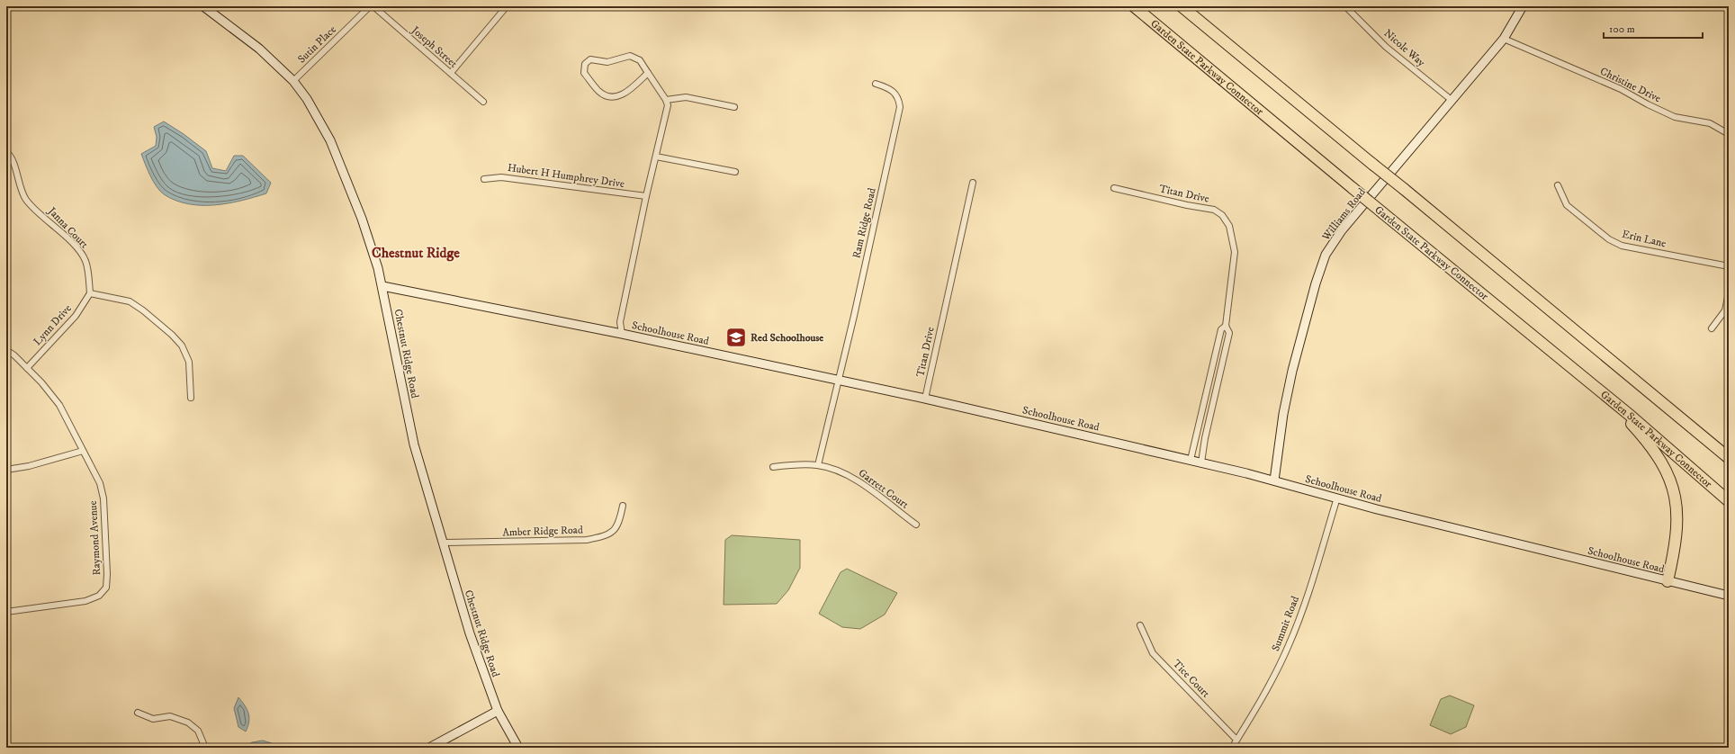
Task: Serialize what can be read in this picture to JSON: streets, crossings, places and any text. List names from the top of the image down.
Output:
{
  "streets": {
    "highway": ["Garden State Parkway Connector"],
    "street": [
      "Sutin Place",
      "Joseph Street",
      "Nicole Way",
      "Christine Drive",
      "Hubert H Humphrey Drive",
      "Titan Drive",
      "Williams Road",
      "Ram Ridge Road",
      "Janna Court",
      "Erin Lane",
      "Lynn Drive",
      "Schoolhouse Road",
      "Chestnut Ridge Road",
      "Garrett Court",
      "Amber Ridge Road",
      "Raymond Avenue",
      "Summit Road",
      "Tice Court"
    ]
  },
  "crossings": [
    ["Sutin Place", "Chestnut Ridge Road"],
    ["Nicole Way", "Williams Road"],
    ["Christine Drive", "Williams Road"],
    ["Titan Drive", "Schoolhouse Road"],
    ["Williams Road", "Schoolhouse Road"],
    ["Ram Ridge Road", "Schoolhouse Road"],
    ["Janna Court", "Lynn Drive"],
    ["Lynn Drive", "Raymond Avenue"],
    ["Schoolhouse Road", "Chestnut Ridge Road"],
    ["Schoolhouse Road", "Summit Road"],
    ["Chestnut Ridge Road", "Amber Ridge Road"],
    ["Summit Road", "Tice Court"]
  ],
  "districts": ["Chestnut Ridge"],
  "places": {
    "school or university": ["Red Schoolhouse"]
  },
  "scale_bar": "100 m"
}
